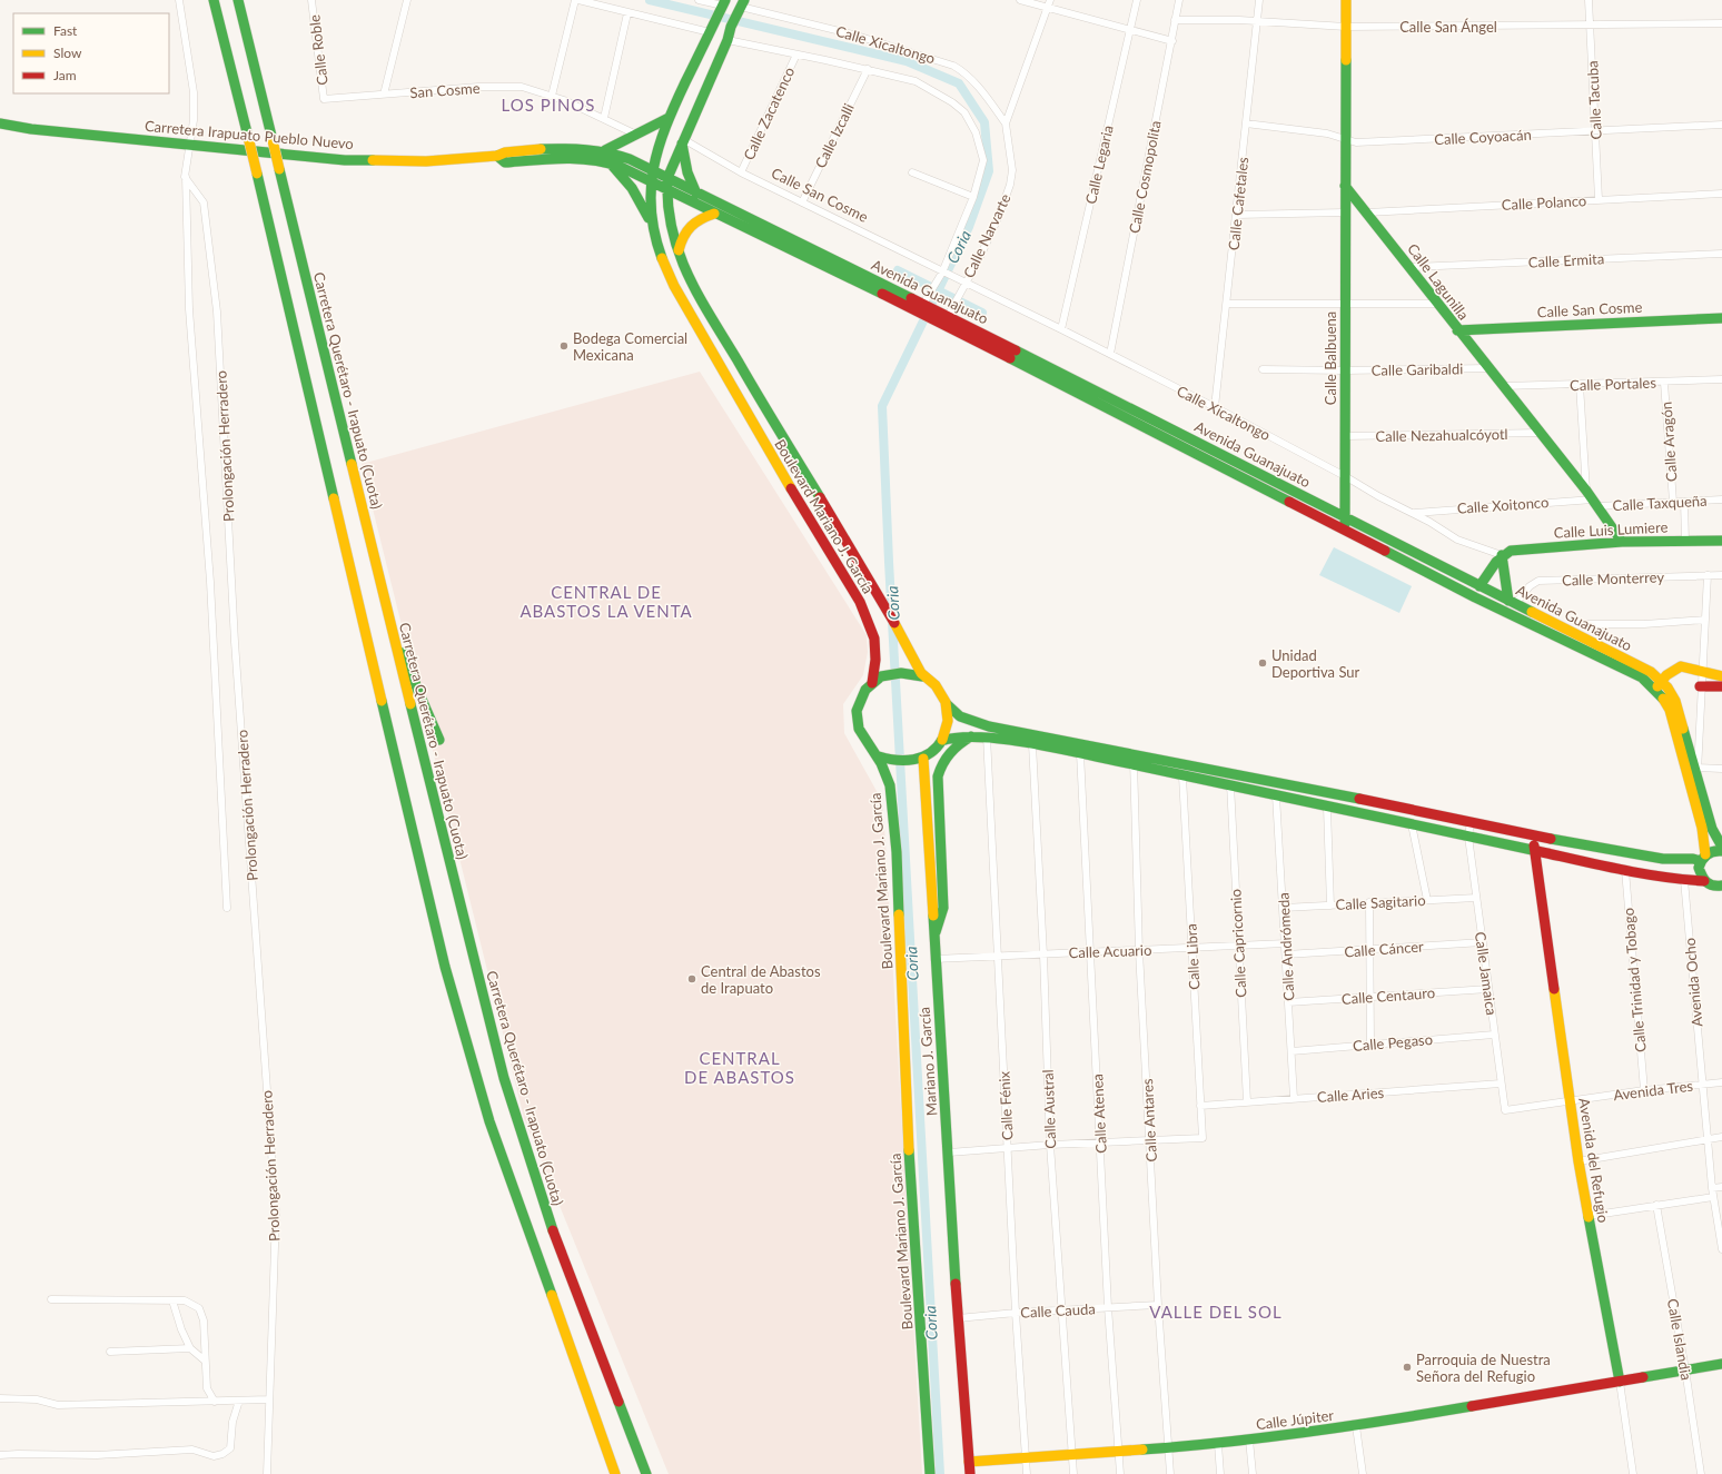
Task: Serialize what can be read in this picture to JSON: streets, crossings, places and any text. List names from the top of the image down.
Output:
{
  "streets": {
    "main road": [
      "Carretera Irapuato Pueblo Nuevo",
      "Calle San Cosme",
      "Calle Lagunilla",
      "Avenida Guanajuato",
      "Calle Balbuena",
      "Carretera Querétaro - Irapuato (Cuota)",
      "Boulevard Mariano J. García",
      "Calle Luis Lumiere",
      "Mariano J. García",
      "Avenida del Refugio",
      "Calle Júpiter"
    ],
    "street": [
      "Calle San Ángel",
      "Calle Xicaltongo",
      "Calle Roble",
      "San Cosme",
      "Calle Tacuba",
      "Calle Zacatenco",
      "Calle Izcalli",
      "Calle Coyoacán",
      "Calle Legaria",
      "Calle Cosmopolita",
      "Calle Polanco",
      "Calle Cafetales",
      "Calle Narvarte",
      "Calle Ermita",
      "Calle Garibaldi",
      "Calle Portales",
      "Calle Nezahualcóyotl",
      "Calle Aragón",
      "Prolongación Herradero",
      "Calle Taxqueña",
      "Calle Xoitonco",
      "Calle Monterrey",
      "Calle Sagitario",
      "Calle Capricornio",
      "Calle Andrómeda",
      "Calle Cáncer",
      "Calle Acuario",
      "Calle Libra",
      "Calle Jamaica",
      "Calle Trinidad y Tobago",
      "Avenida Ocho",
      "Calle Centauro",
      "Calle Pegaso",
      "Avenida Tres",
      "Calle Aries",
      "Calle Fénix",
      "Calle Austral",
      "Calle Atenea",
      "Calle Antares",
      "Calle Cauda",
      "Calle Islandia"
    ]
  },
  "crossings": [
    ["Calle San Ángel", "Calle Tacuba"],
    ["Calle San Ángel", "Calle Cosmopolita"],
    ["Calle San Ángel", "Calle Cafetales"],
    ["Calle Xicaltongo", "Calle Zacatenco"],
    ["Calle Xicaltongo", "Calle Izcalli"],
    ["Calle Xicaltongo", "Calle Legaria"],
    ["Calle Xicaltongo", "Calle Cosmopolita"],
    ["Calle Xicaltongo", "Calle San Cosme"],
    ["Calle Xicaltongo", "Calle Cafetales"],
    ["Calle Xicaltongo", "Calle Narvarte"],
    ["Calle Xicaltongo", "Calle Balbuena"],
    ["Calle Xicaltongo", "Calle Xoitonco"],
    ["Calle Xicaltongo", "Boulevard Mariano J. García"],
    ["Calle Xicaltongo", "Calle Luis Lumiere"],
    ["Calle Roble", "San Cosme"],
    ["Calle Tacuba", "Calle Coyoacán"],
    ["Calle Tacuba", "Calle Polanco"],
    ["Calle Zacatenco", "Calle San Cosme"],
    ["Carretera Irapuato Pueblo Nuevo", "Avenida Guanajuato"],
    ["Calle Izcalli", "Calle San Cosme"],
    ["Calle Coyoacán", "Calle Cafetales"],
    ["Calle San Cosme", "Calle Narvarte"],
    ["Calle San Cosme", "Calle Lagunilla"],
    ["Calle San Cosme", "Boulevard Mariano J. García"],
    ["Calle Polanco", "Calle Lagunilla"],
    ["Calle Narvarte", "Avenida Guanajuato"],
    ["Calle Ermita", "Calle Lagunilla"],
    ["Calle Lagunilla", "Calle Balbuena"],
    ["Calle Lagunilla", "Calle Garibaldi"],
    ["Calle Lagunilla", "Calle Portales"],
    ["Calle Lagunilla", "Calle Nezahualcóyotl"],
    ["Calle Lagunilla", "Calle Taxqueña"],
    ["Calle Lagunilla", "Calle Xoitonco"],
    ["Calle Lagunilla", "Calle Luis Lumiere"],
    ["Avenida Guanajuato", "Calle Balbuena"],
    ["Avenida Guanajuato", "Boulevard Mariano J. García"],
    ["Avenida Guanajuato", "Calle Monterrey"],
    ["Calle Balbuena", "Calle Garibaldi"],
    ["Calle Balbuena", "Calle Nezahualcóyotl"],
    ["Calle Portales", "Calle Aragón"],
    ["Calle Aragón", "Calle Taxqueña"],
    ["Calle Taxqueña", "Calle Xoitonco"],
    ["Boulevard Mariano J. García", "Mariano J. García"],
    ["Calle Sagitario", "Calle Andrómeda"],
    ["Calle Sagitario", "Calle Jamaica"],
    ["Calle Capricornio", "Calle Acuario"],
    ["Calle Capricornio", "Calle Aries"],
    ["Calle Andrómeda", "Calle Cáncer"],
    ["Calle Andrómeda", "Calle Acuario"],
    ["Calle Andrómeda", "Calle Centauro"],
    ["Calle Andrómeda", "Calle Pegaso"],
    ["Calle Andrómeda", "Calle Aries"],
    ["Calle Cáncer", "Calle Jamaica"],
    ["Calle Acuario", "Calle Libra"],
    ["Calle Acuario", "Mariano J. García"],
    ["Calle Acuario", "Calle Fénix"],
    ["Calle Acuario", "Calle Austral"],
    ["Calle Acuario", "Calle Atenea"],
    ["Calle Acuario", "Calle Antares"],
    ["Calle Libra", "Calle Aries"],
    ["Calle Libra", "Calle Antares"],
    ["Calle Jamaica", "Calle Centauro"],
    ["Calle Jamaica", "Calle Pegaso"],
    ["Calle Jamaica", "Avenida Tres"],
    ["Calle Jamaica", "Calle Aries"],
    ["Calle Trinidad y Tobago", "Avenida Tres"],
    ["Avenida Ocho", "Avenida Tres"],
    ["Mariano J. García", "Calle Cauda"],
    ["Mariano J. García", "Calle Júpiter"],
    ["Avenida Tres", "Avenida del Refugio"],
    ["Calle Fénix", "Calle Cauda"],
    ["Calle Fénix", "Calle Júpiter"],
    ["Calle Austral", "Calle Cauda"],
    ["Calle Austral", "Calle Júpiter"],
    ["Calle Atenea", "Calle Cauda"],
    ["Calle Atenea", "Calle Júpiter"],
    ["Calle Antares", "Calle Cauda"],
    ["Calle Antares", "Calle Júpiter"],
    ["Avenida del Refugio", "Calle Júpiter"],
    ["Calle Islandia", "Calle Júpiter"]
  ],
  "districts": [
    "LOS PINOS",
    "CENTRAL DE ABASTOS LA VENTA",
    "CENTRAL DE ABASTOS",
    "VALLE DEL SOL"
  ],
  "water": ["Coria"],
  "places": [
    "Bodega Comercial Mexicana",
    "Unidad Deportiva Sur",
    "Central de Abastos de Irapuato",
    "Parroquia de Nuestra Señora del Refugio"
  ],
  "legend": ["Fast", "Slow", "Jam"]
}
